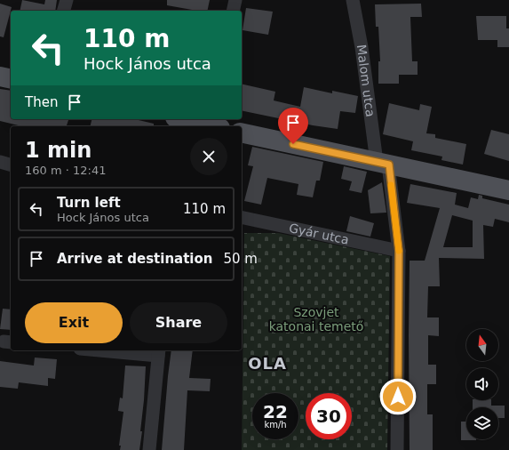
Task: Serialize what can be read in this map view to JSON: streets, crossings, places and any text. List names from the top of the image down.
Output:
{
  "streets": {
    "street": ["Malom utca", "Gyár utca"]
  },
  "crossings": [
    ["Malom utca", "Gyár utca"]
  ],
  "districts": ["OLA"],
  "parks": ["Szovjet katonai temető"],
  "north": "top",
  "page": {
    "turn": ["110 m", "Hock János utca"],
    "then": "Then",
    "heading": ["1 min", "160 m · 12:41"],
    "list": [
      {
        "name": "Turn left",
        "note": "Hock János utca",
        "value": "110 m"
      },
      {
        "name": "Arrive at destination",
        "value": "50 m"
      }
    ],
    "buttons": ["Exit", "Share"],
    "speed": "22 km/h",
    "limit": "30"
  }
}
